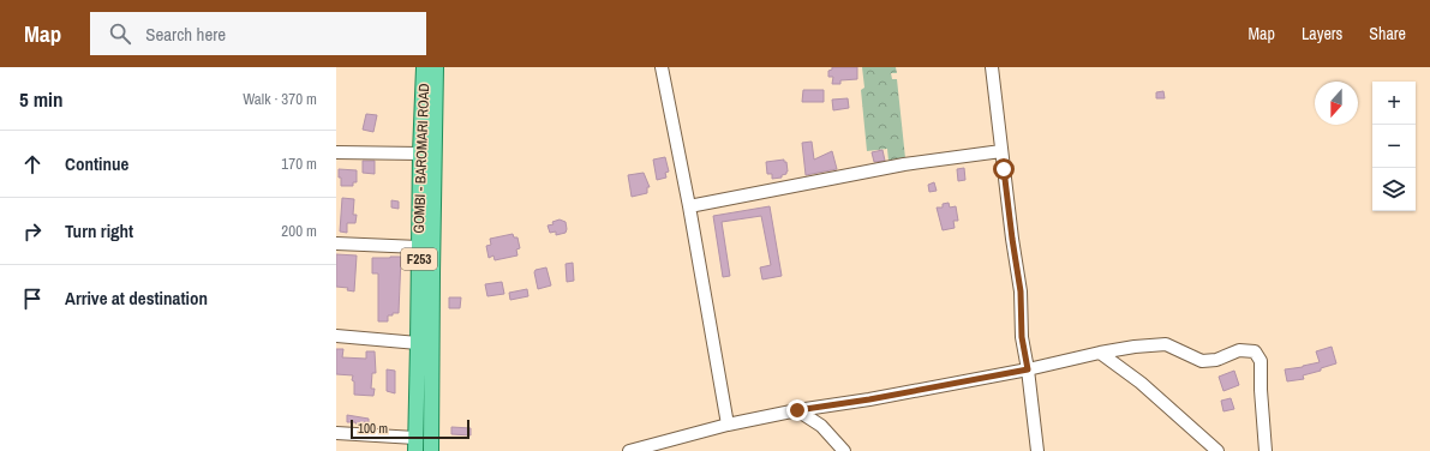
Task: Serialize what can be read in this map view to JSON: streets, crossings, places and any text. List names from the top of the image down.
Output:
{
  "streets": {
    "main road": ["GOMBI - BAROMARI ROAD", "F253"]
  },
  "scale_bar": "100 m",
  "north": "bottom",
  "page": {
    "header": "Map",
    "search": "Search here",
    "nav": ["Map", "Layers", "Share"],
    "heading": ["5 min", "Walk · 370 m"],
    "map_buttons": ["+", "−"],
    "list": [
      ["Continue", "170 m"],
      ["Turn right", "200 m"],
      "Arrive at destination"
    ],
    "scale": "100 m"
  }
}
